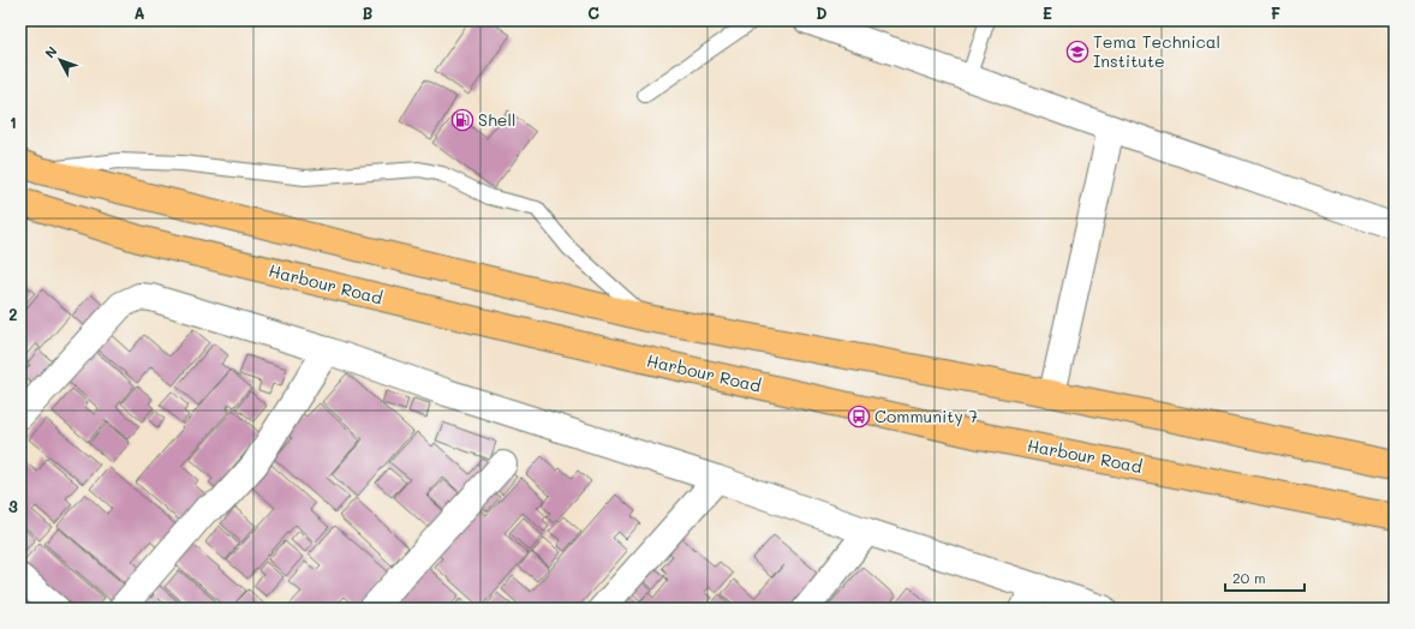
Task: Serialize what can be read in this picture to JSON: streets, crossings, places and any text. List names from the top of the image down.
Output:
{
  "streets": {
    "highway": ["Harbour Road"]
  },
  "places": {
    "school or university": ["Tema Technical Institute"],
    "fuel station": ["Shell"],
    "bus stop": ["Community 7"]
  },
  "scale_bar": "20 m",
  "north": "top left",
  "grid": {
    "columns": [
      "A",
      "B",
      "C",
      "D",
      "E",
      "F"
    ],
    "rows": ["1", "2", "3"]
  }
}
